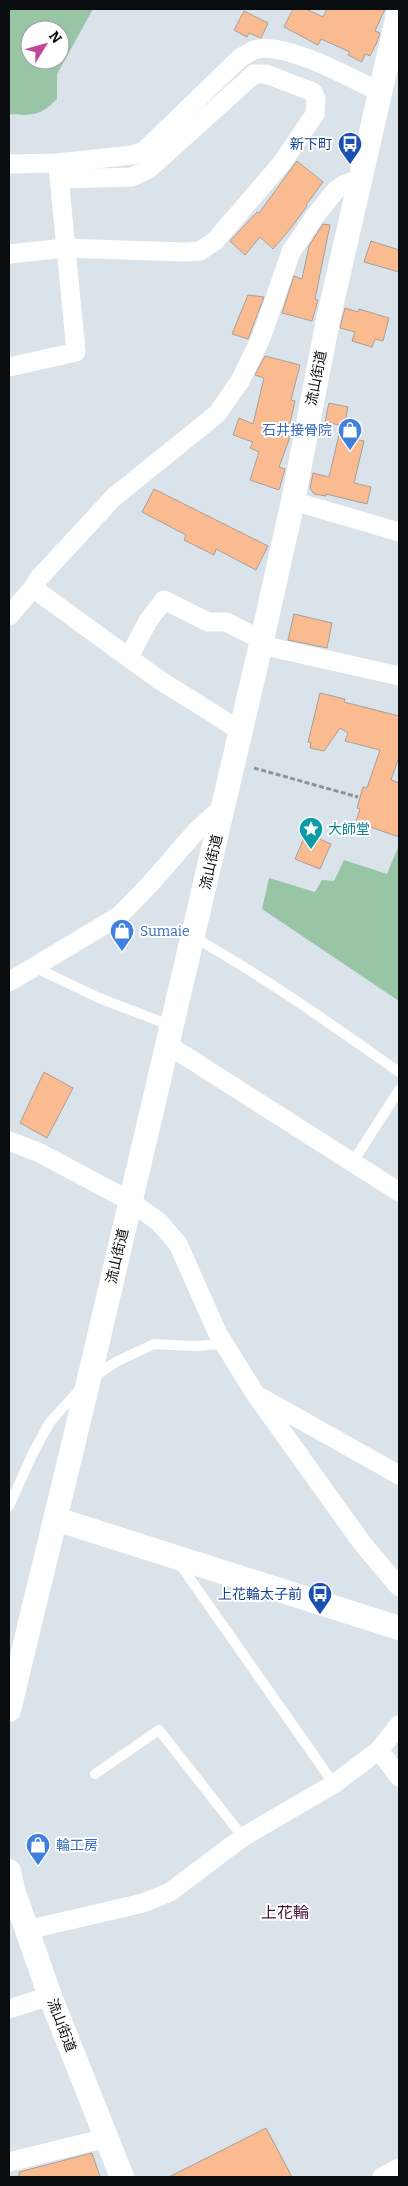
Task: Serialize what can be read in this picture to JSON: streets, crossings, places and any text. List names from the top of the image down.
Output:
{
  "streets": {
    "street": ["流山街道"]
  },
  "districts": ["上花輪"],
  "places": {
    "bus stop": ["新下町", "上花輪太子前"],
    "shop": ["石井接骨院", "Sumaie", "輪工房"],
    "place": ["大師堂"]
  },
  "north": "top right"
}
